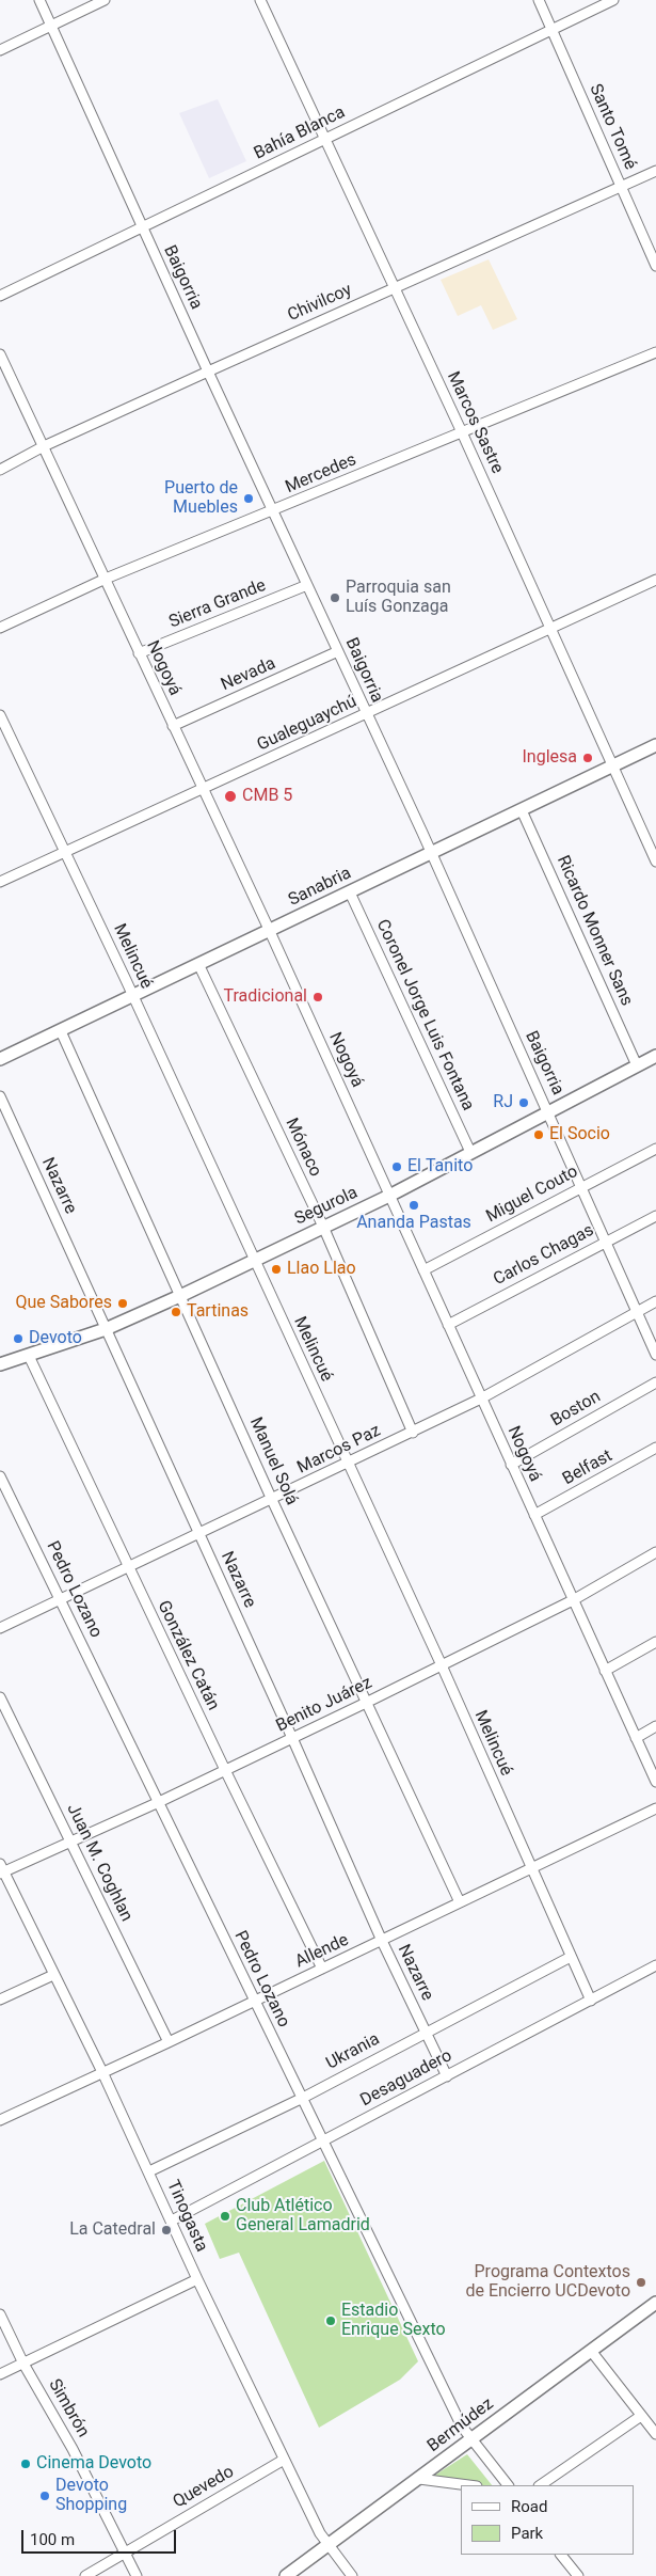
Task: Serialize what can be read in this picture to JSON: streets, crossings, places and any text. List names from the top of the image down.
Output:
{
  "streets": {
    "street": [
      "Santo Tomé",
      "Bahía Blanca",
      "Baigorria",
      "Chivilcoy",
      "Marcos Sastre",
      "Mercedes",
      "Sierra Grande",
      "Nogoyá",
      "Nevada",
      "Gualeguaychú",
      "Sanabria",
      "Ricardo Monner Sans",
      "Melincué",
      "Coronel Jorge Luis Fontana",
      "Mónaco",
      "Nazarre",
      "Miguel Couto",
      "Segurola",
      "Carlos Chagas",
      "Boston",
      "Marcos Paz",
      "Manuel Solá",
      "Belfast",
      "Pedro Lozano",
      "González Catán",
      "Benito Juárez",
      "Juan M. Coghlan",
      "Allende",
      "Ukrania",
      "Desaguadero",
      "Tinogasta",
      "Simbrón",
      "Bermúdez",
      "Quevedo"
    ]
  },
  "crossings": [
    ["Santo Tomé", "Bahía Blanca"],
    ["Santo Tomé", "Chivilcoy"],
    ["Bahía Blanca", "Baigorria"],
    ["Bahía Blanca", "Marcos Sastre"],
    ["Baigorria", "Chivilcoy"],
    ["Baigorria", "Mercedes"],
    ["Baigorria", "Sierra Grande"],
    ["Baigorria", "Nevada"],
    ["Baigorria", "Gualeguaychú"],
    ["Baigorria", "Sanabria"],
    ["Baigorria", "Miguel Couto"],
    ["Baigorria", "Segurola"],
    ["Baigorria", "Carlos Chagas"],
    ["Baigorria", "Marcos Paz"],
    ["Chivilcoy", "Marcos Sastre"],
    ["Chivilcoy", "Nogoyá"],
    ["Marcos Sastre", "Mercedes"],
    ["Marcos Sastre", "Gualeguaychú"],
    ["Marcos Sastre", "Sanabria"],
    ["Mercedes", "Nogoyá"],
    ["Sierra Grande", "Nogoyá"],
    ["Nogoyá", "Nevada"],
    ["Nogoyá", "Gualeguaychú"],
    ["Nogoyá", "Sanabria"],
    ["Nogoyá", "Miguel Couto"],
    ["Nogoyá", "Segurola"],
    ["Nogoyá", "Carlos Chagas"],
    ["Nogoyá", "Boston"],
    ["Nogoyá", "Marcos Paz"],
    ["Nogoyá", "Belfast"],
    ["Nogoyá", "Benito Juárez"],
    ["Gualeguaychú", "Melincué"],
    ["Sanabria", "Ricardo Monner Sans"],
    ["Sanabria", "Melincué"],
    ["Sanabria", "Coronel Jorge Luis Fontana"],
    ["Sanabria", "Mónaco"],
    ["Sanabria", "Manuel Solá"],
    ["Ricardo Monner Sans", "Segurola"],
    ["Melincué", "Segurola"],
    ["Melincué", "Marcos Paz"],
    ["Melincué", "Benito Juárez"],
    ["Melincué", "Allende"],
    ["Melincué", "Ukrania"],
    ["Melincué", "Desaguadero"],
    ["Coronel Jorge Luis Fontana", "Segurola"],
    ["Mónaco", "Segurola"],
    ["Mónaco", "Marcos Paz"],
    ["Nazarre", "Segurola"],
    ["Nazarre", "Marcos Paz"],
    ["Nazarre", "Benito Juárez"],
    ["Nazarre", "Allende"],
    ["Nazarre", "Ukrania"],
    ["Nazarre", "Desaguadero"],
    ["Segurola", "Manuel Solá"],
    ["Segurola", "González Catán"],
    ["Marcos Paz", "Manuel Solá"],
    ["Marcos Paz", "Pedro Lozano"],
    ["Marcos Paz", "González Catán"],
    ["Manuel Solá", "Benito Juárez"],
    ["Manuel Solá", "Allende"],
    ["Pedro Lozano", "Benito Juárez"],
    ["Pedro Lozano", "Allende"],
    ["Pedro Lozano", "Ukrania"],
    ["Pedro Lozano", "Desaguadero"],
    ["Pedro Lozano", "Bermúdez"],
    ["González Catán", "Benito Juárez"],
    ["González Catán", "Allende"],
    ["Benito Juárez", "Juan M. Coghlan"],
    ["Benito Juárez", "Tinogasta"],
    ["Juan M. Coghlan", "Allende"],
    ["Allende", "Tinogasta"],
    ["Ukrania", "Tinogasta"],
    ["Desaguadero", "Tinogasta"],
    ["Tinogasta", "Bermúdez"],
    ["Tinogasta", "Quevedo"],
    ["Simbrón", "Quevedo"]
  ],
  "places": [
    "Puerto de Muebles",
    "Parroquia san Luís Gonzaga",
    "Inglesa",
    "CMB 5",
    "Tradicional",
    "RJ",
    "El Socio",
    "El Tanito",
    "Ananda Pastas",
    "Llao Llao",
    "Que Sabores",
    "Tartinas",
    "Devoto",
    "Club Atlético General Lamadrid",
    "La Catedral",
    "Programa Contextos de Encierro UCDevoto",
    "Estadio Enrique Sexto",
    "Cinema Devoto",
    "Devoto Shopping"
  ],
  "legend": ["Road", "Park"],
  "scale_bar": "100 m"
}
